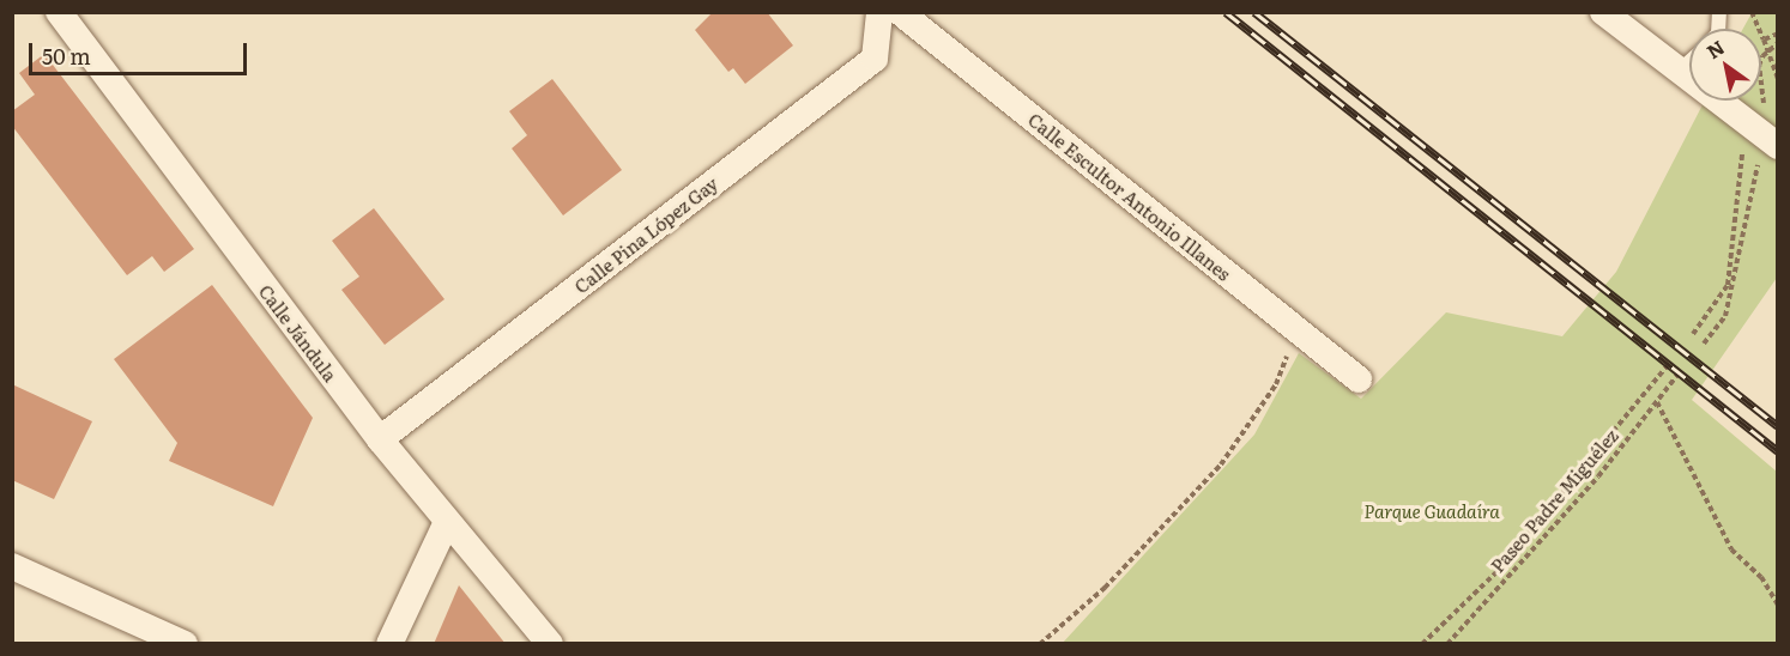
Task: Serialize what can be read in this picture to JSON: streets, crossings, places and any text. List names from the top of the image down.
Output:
{
  "streets": {
    "street": ["Calle Escultor Antonio Illanes", "Calle Pina López Gay", "Calle Jándula"],
    "path": ["Paseo Padre Miguélez"]
  },
  "crossings": [
    ["Calle Pina López Gay", "Calle Jándula"]
  ],
  "parks": ["Parque Guadaíra"],
  "scale_bar": "50 m",
  "north": "top left"
}
